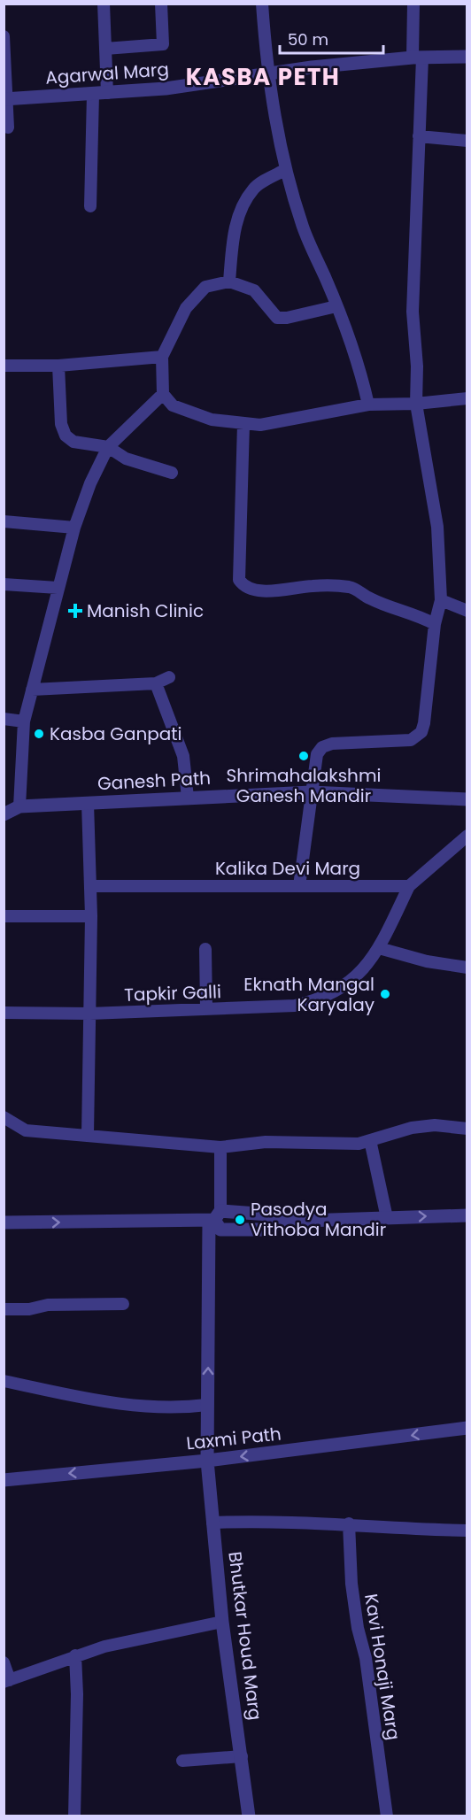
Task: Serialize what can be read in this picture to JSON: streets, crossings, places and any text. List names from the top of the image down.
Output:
{
  "streets": {
    "street": [
      "Agarwal Marg",
      "Ganesh Path",
      "Kalika Devi Marg",
      "Tapkir Galli",
      "Laxmi Path",
      "Bhutkar Houd Marg",
      "Kavi Honaji Marg"
    ]
  },
  "crossings": [
    ["Kalika Devi Marg", "Tapkir Galli"],
    ["Laxmi Path", "Bhutkar Houd Marg"]
  ],
  "districts": ["KASBA PETH"],
  "places": {
    "health": ["Manish Clinic"],
    "other": [
      "Kasba Ganpati",
      "Shrimahalakshmi Ganesh Mandir",
      "Eknath Mangal Karyalay",
      "Pasodya Vithoba Mandir"
    ]
  },
  "scale_bar": "50 m"
}
